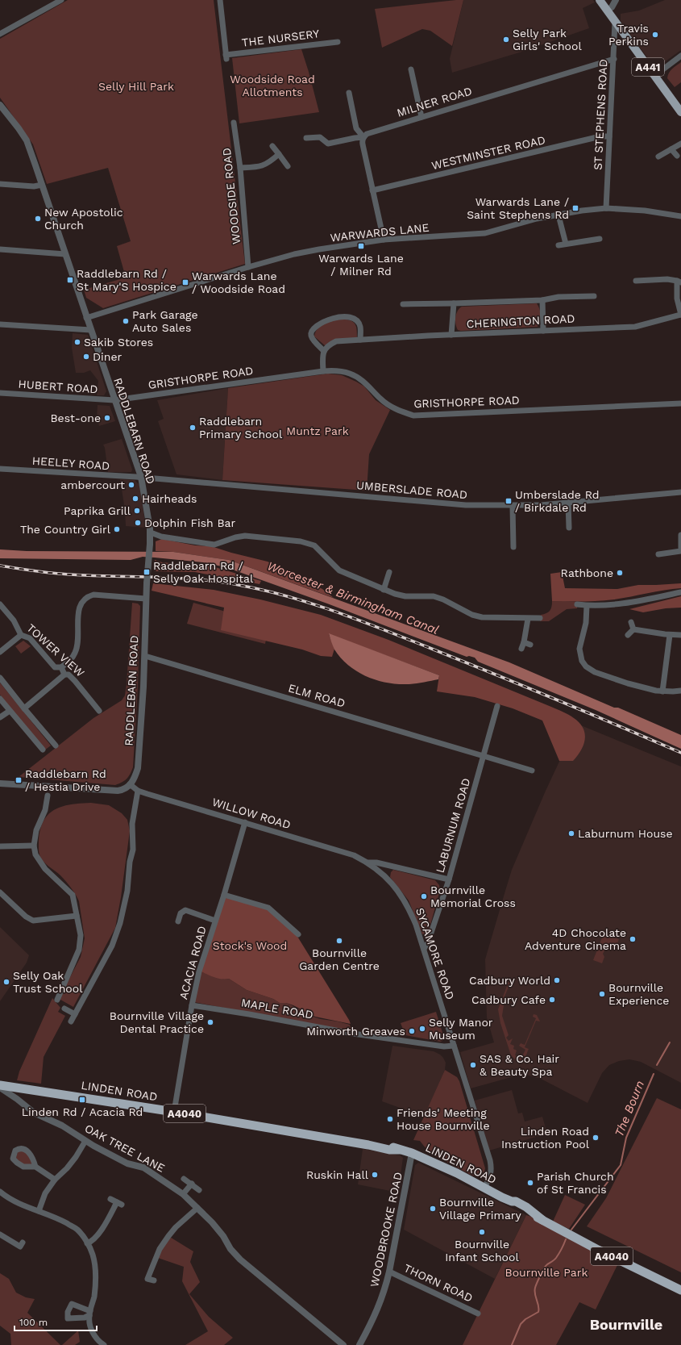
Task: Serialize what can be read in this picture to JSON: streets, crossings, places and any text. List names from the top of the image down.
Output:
{
  "streets": {
    "highway": ["LINDEN ROAD", "A4040"],
    "main road": ["A441"],
    "street": [
      "THE NURSERY",
      "MILNER ROAD",
      "ST STEPHENS ROAD",
      "WESTMINSTER ROAD",
      "WOODSIDE ROAD",
      "WARWARDS LANE",
      "CHERINGTON ROAD",
      "GRISTHORPE ROAD",
      "HUBERT ROAD",
      "RADDLEBARN ROAD",
      "HEELEY ROAD",
      "UMBERSLADE ROAD",
      "TOWER VIEW",
      "ELM ROAD",
      "WILLOW ROAD",
      "LABURNUM ROAD",
      "SYCAMORE ROAD",
      "ACACIA ROAD",
      "MAPLE ROAD",
      "OAK TREE LANE",
      "WOODBROOKE ROAD",
      "THORN ROAD"
    ]
  },
  "crossings": [
    ["A441", "ST STEPHENS ROAD"],
    ["MILNER ROAD", "ST STEPHENS ROAD"],
    ["ST STEPHENS ROAD", "WESTMINSTER ROAD"],
    ["ST STEPHENS ROAD", "WARWARDS LANE"],
    ["WOODSIDE ROAD", "WARWARDS LANE"],
    ["WARWARDS LANE", "RADDLEBARN ROAD"],
    ["GRISTHORPE ROAD", "HUBERT ROAD"],
    ["GRISTHORPE ROAD", "RADDLEBARN ROAD"],
    ["HUBERT ROAD", "RADDLEBARN ROAD"],
    ["RADDLEBARN ROAD", "HEELEY ROAD"],
    ["RADDLEBARN ROAD", "UMBERSLADE ROAD"],
    ["RADDLEBARN ROAD", "ELM ROAD"],
    ["RADDLEBARN ROAD", "WILLOW ROAD"],
    ["HEELEY ROAD", "UMBERSLADE ROAD"],
    ["ELM ROAD", "LABURNUM ROAD"],
    ["WILLOW ROAD", "LABURNUM ROAD"],
    ["WILLOW ROAD", "SYCAMORE ROAD"],
    ["WILLOW ROAD", "ACACIA ROAD"],
    ["LABURNUM ROAD", "SYCAMORE ROAD"],
    ["SYCAMORE ROAD", "MAPLE ROAD"],
    ["SYCAMORE ROAD", "LINDEN ROAD"],
    ["ACACIA ROAD", "MAPLE ROAD"],
    ["ACACIA ROAD", "LINDEN ROAD"],
    ["LINDEN ROAD", "WOODBROOKE ROAD"],
    ["WOODBROOKE ROAD", "THORN ROAD"]
  ],
  "districts": ["Bournville"],
  "water": ["Worcester & Birmingham Canal", "The Bourn"],
  "parks": [
    "Woodside Road Allotments",
    "Selly Hill Park",
    "Muntz Park",
    "Stock's Wood",
    "Bournville Park"
  ],
  "places": {
    "other": [
      "Travis Perkins",
      "Selly Park Girls' School",
      "New Apostolic Church",
      "Park Garage Auto Sales",
      "Sakib Stores",
      "Diner",
      "Best-one",
      "Raddlebarn Primary School",
      "ambercourt",
      "Hairheads",
      "Paprika Grill",
      "Dolphin Fish Bar",
      "The Country Girl",
      "Rathbone",
      "Laburnum House",
      "Bournville Memorial Cross",
      "4D Chocolate Adventure Cinema",
      "Bournville Garden Centre",
      "Cadbury World",
      "Selly Oak Trust School",
      "Bournville Experience",
      "Cadbury Cafe",
      "Bournville Village Dental Practice",
      "Selly Manor Museum",
      "Minworth Greaves",
      "SAS & Co. Hair & Beauty Spa",
      "Friends' Meeting House Bournville",
      "Linden Road Instruction Pool",
      "Ruskin Hall",
      "Parish Church of St Francis",
      "Bournville Village Primary",
      "Bournville Infant School"
    ],
    "transit": [
      "Warwards Lane / Saint Stephens Rd",
      "Warwards Lane / Milner Rd",
      "Raddlebarn Rd / St Mary'S Hospice",
      "Warwards Lane / Woodside Road",
      "Umberslade Rd / Birkdale Rd",
      "Raddlebarn Rd / Selly Oak Hospital",
      "Raddlebarn Rd / Hestia Drive",
      "Linden Rd / Acacia Rd"
    ]
  },
  "scale_bar": "100 m"
}
